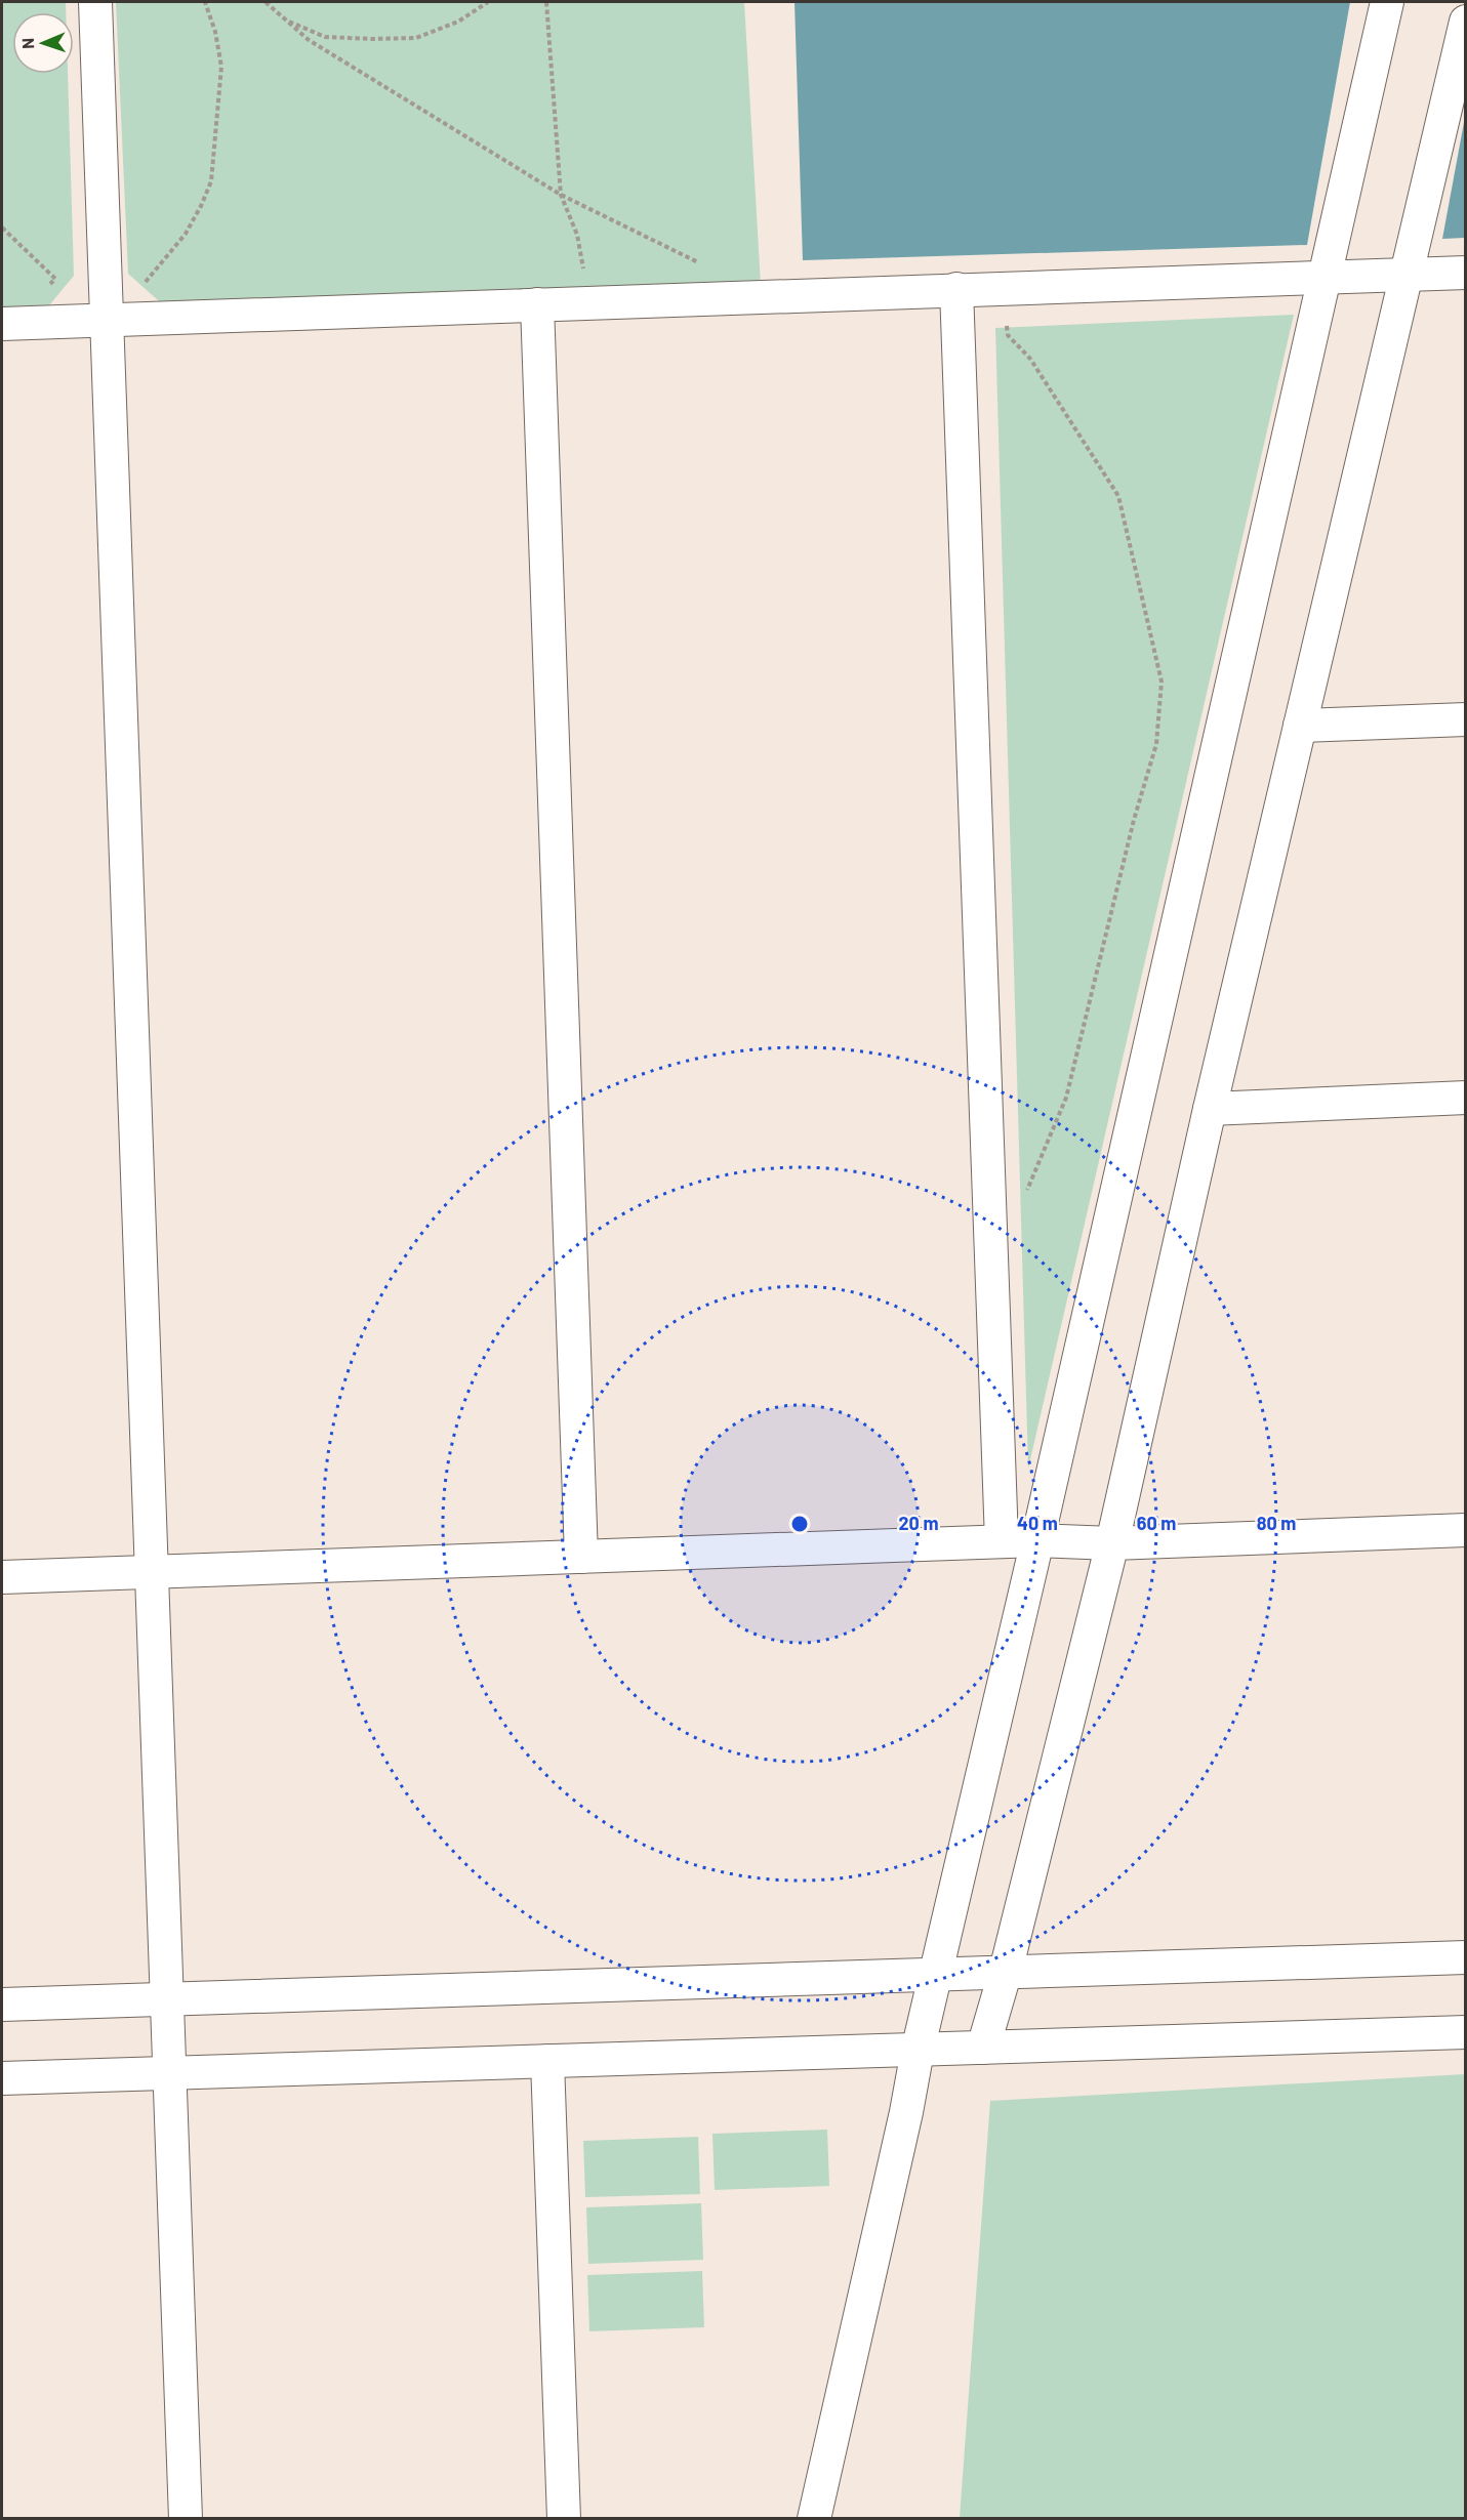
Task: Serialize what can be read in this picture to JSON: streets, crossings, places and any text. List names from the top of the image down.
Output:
{
  "north": "left",
  "rings": [
    "20 m",
    "40 m",
    "60 m",
    "80 m"
  ]
}
